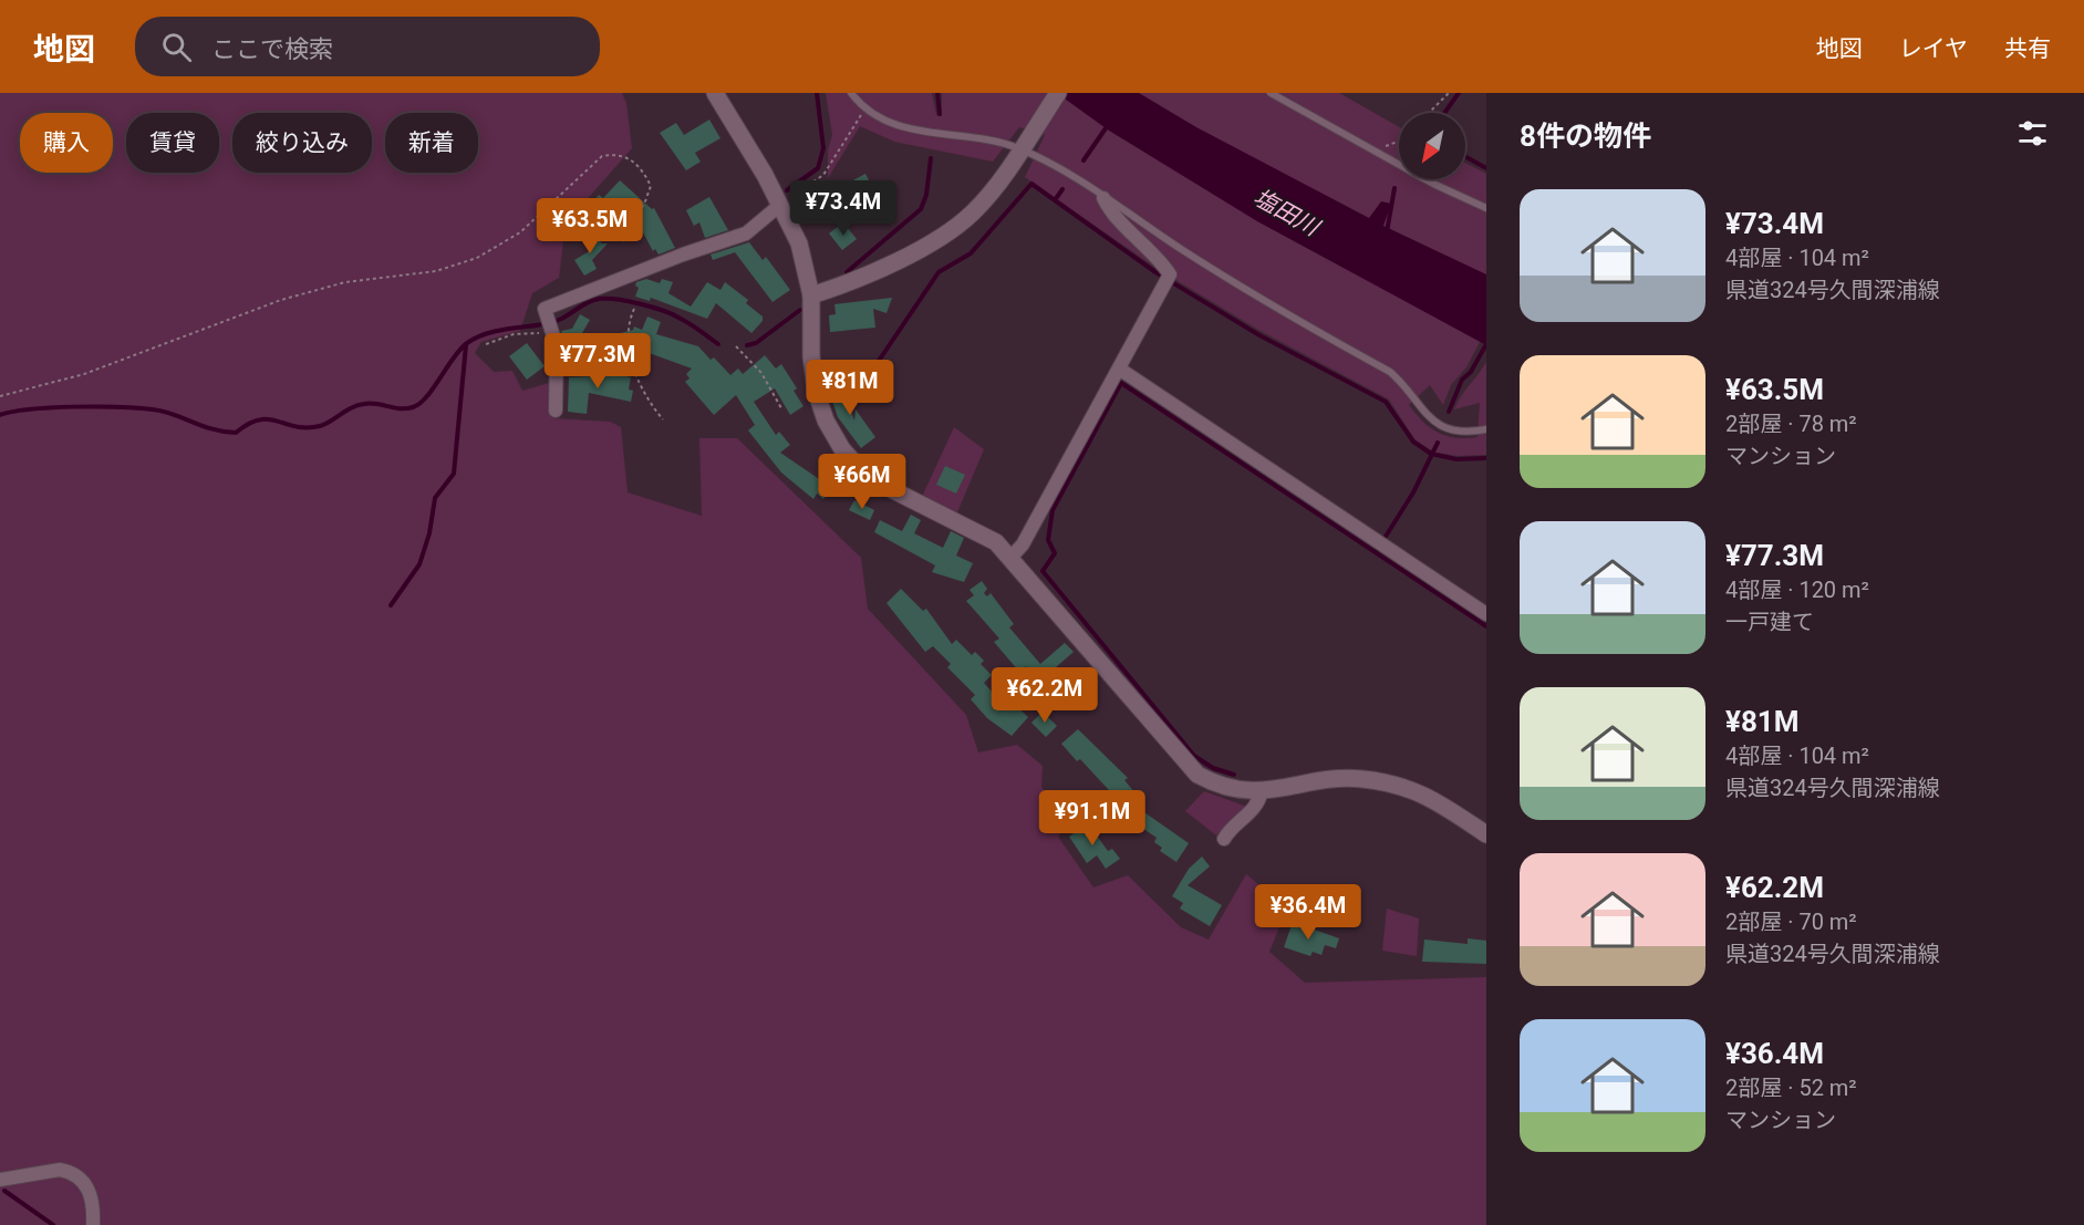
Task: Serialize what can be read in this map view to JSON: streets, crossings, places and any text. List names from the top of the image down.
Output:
{
  "water": ["塩田川"],
  "north": "bottom left",
  "page": {
    "header": "地図",
    "search": "ここで検索",
    "nav": ["地図", "レイヤ", "共有"],
    "heading": "8件の物件",
    "chip": [
      "購入",
      "賃貸",
      "絞り込み",
      "新着"
    ],
    "list": [
      {
        "name": "¥73.4M",
        "note": "4部屋 · 104 m² · 県道324号久間深浦線"
      },
      {
        "name": "¥63.5M",
        "note": "2部屋 · 78 m² · マンション"
      },
      {
        "name": "¥77.3M",
        "note": "4部屋 · 120 m² · 一戸建て"
      },
      {
        "name": "¥81M",
        "note": "4部屋 · 104 m² · 県道324号久間深浦線"
      },
      {
        "name": "¥62.2M",
        "note": "2部屋 · 70 m² · 県道324号久間深浦線"
      },
      {
        "name": "¥36.4M",
        "note": "2部屋 · 52 m² · マンション"
      }
    ],
    "price": [
      "¥73.4M",
      "¥63.5M",
      "¥77.3M",
      "¥81M",
      "¥66M",
      "¥62.2M",
      "¥91.1M",
      "¥36.4M"
    ]
  }
}
